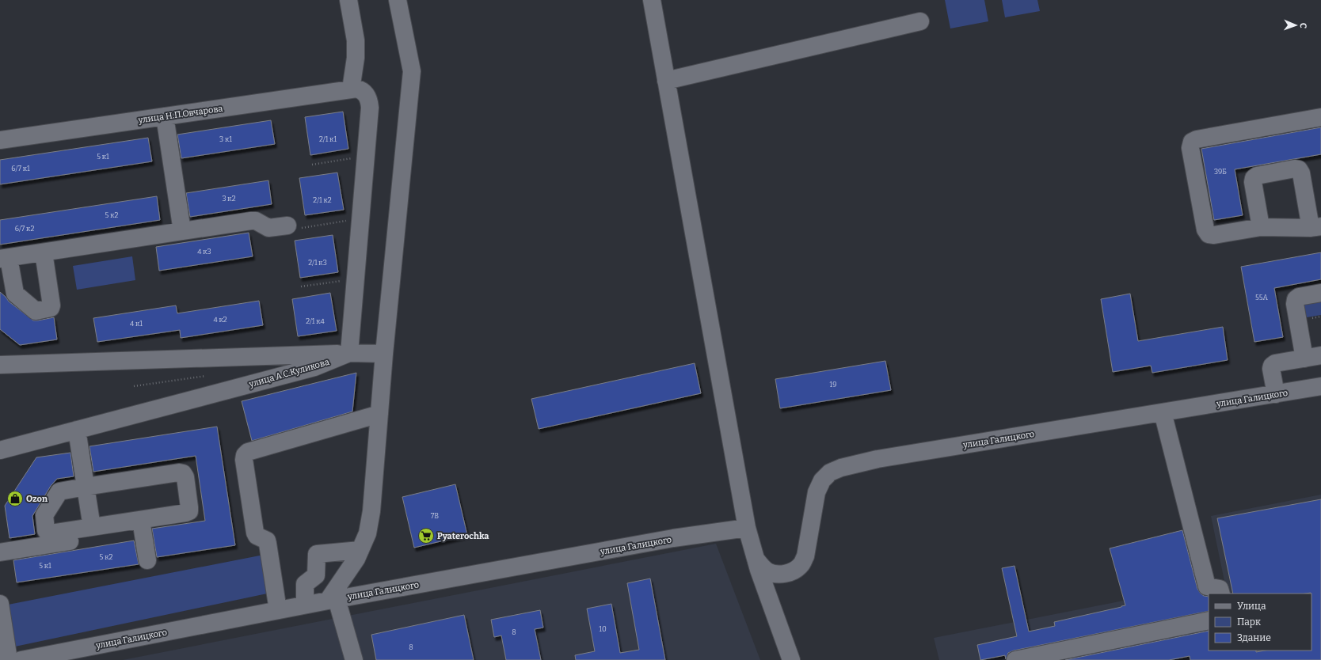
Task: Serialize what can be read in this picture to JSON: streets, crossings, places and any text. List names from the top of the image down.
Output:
{
  "streets": {
    "street": ["улица Н.П.Овчарова", "улица А.С.Куликова", "улица Галицкого"]
  },
  "places": {
    "shop": ["Ozon"],
    "supermarket": ["Pyaterochka"]
  },
  "house_numbers": [
    "3 к1",
    "2/1 к1",
    "5 к1",
    "6/7 к1",
    "39Б",
    "3 к2",
    "2/1 к2",
    "5 к2",
    "6/7 к2",
    "4 к3",
    "2/1 к3",
    "55А",
    "4 к2",
    "2/1 к4",
    "4 к1",
    "19",
    "7В",
    "5 к2",
    "5 к1",
    "10",
    "8",
    "8"
  ],
  "legend": ["Улица", "Парк", "Здание"],
  "north": "right"
}
